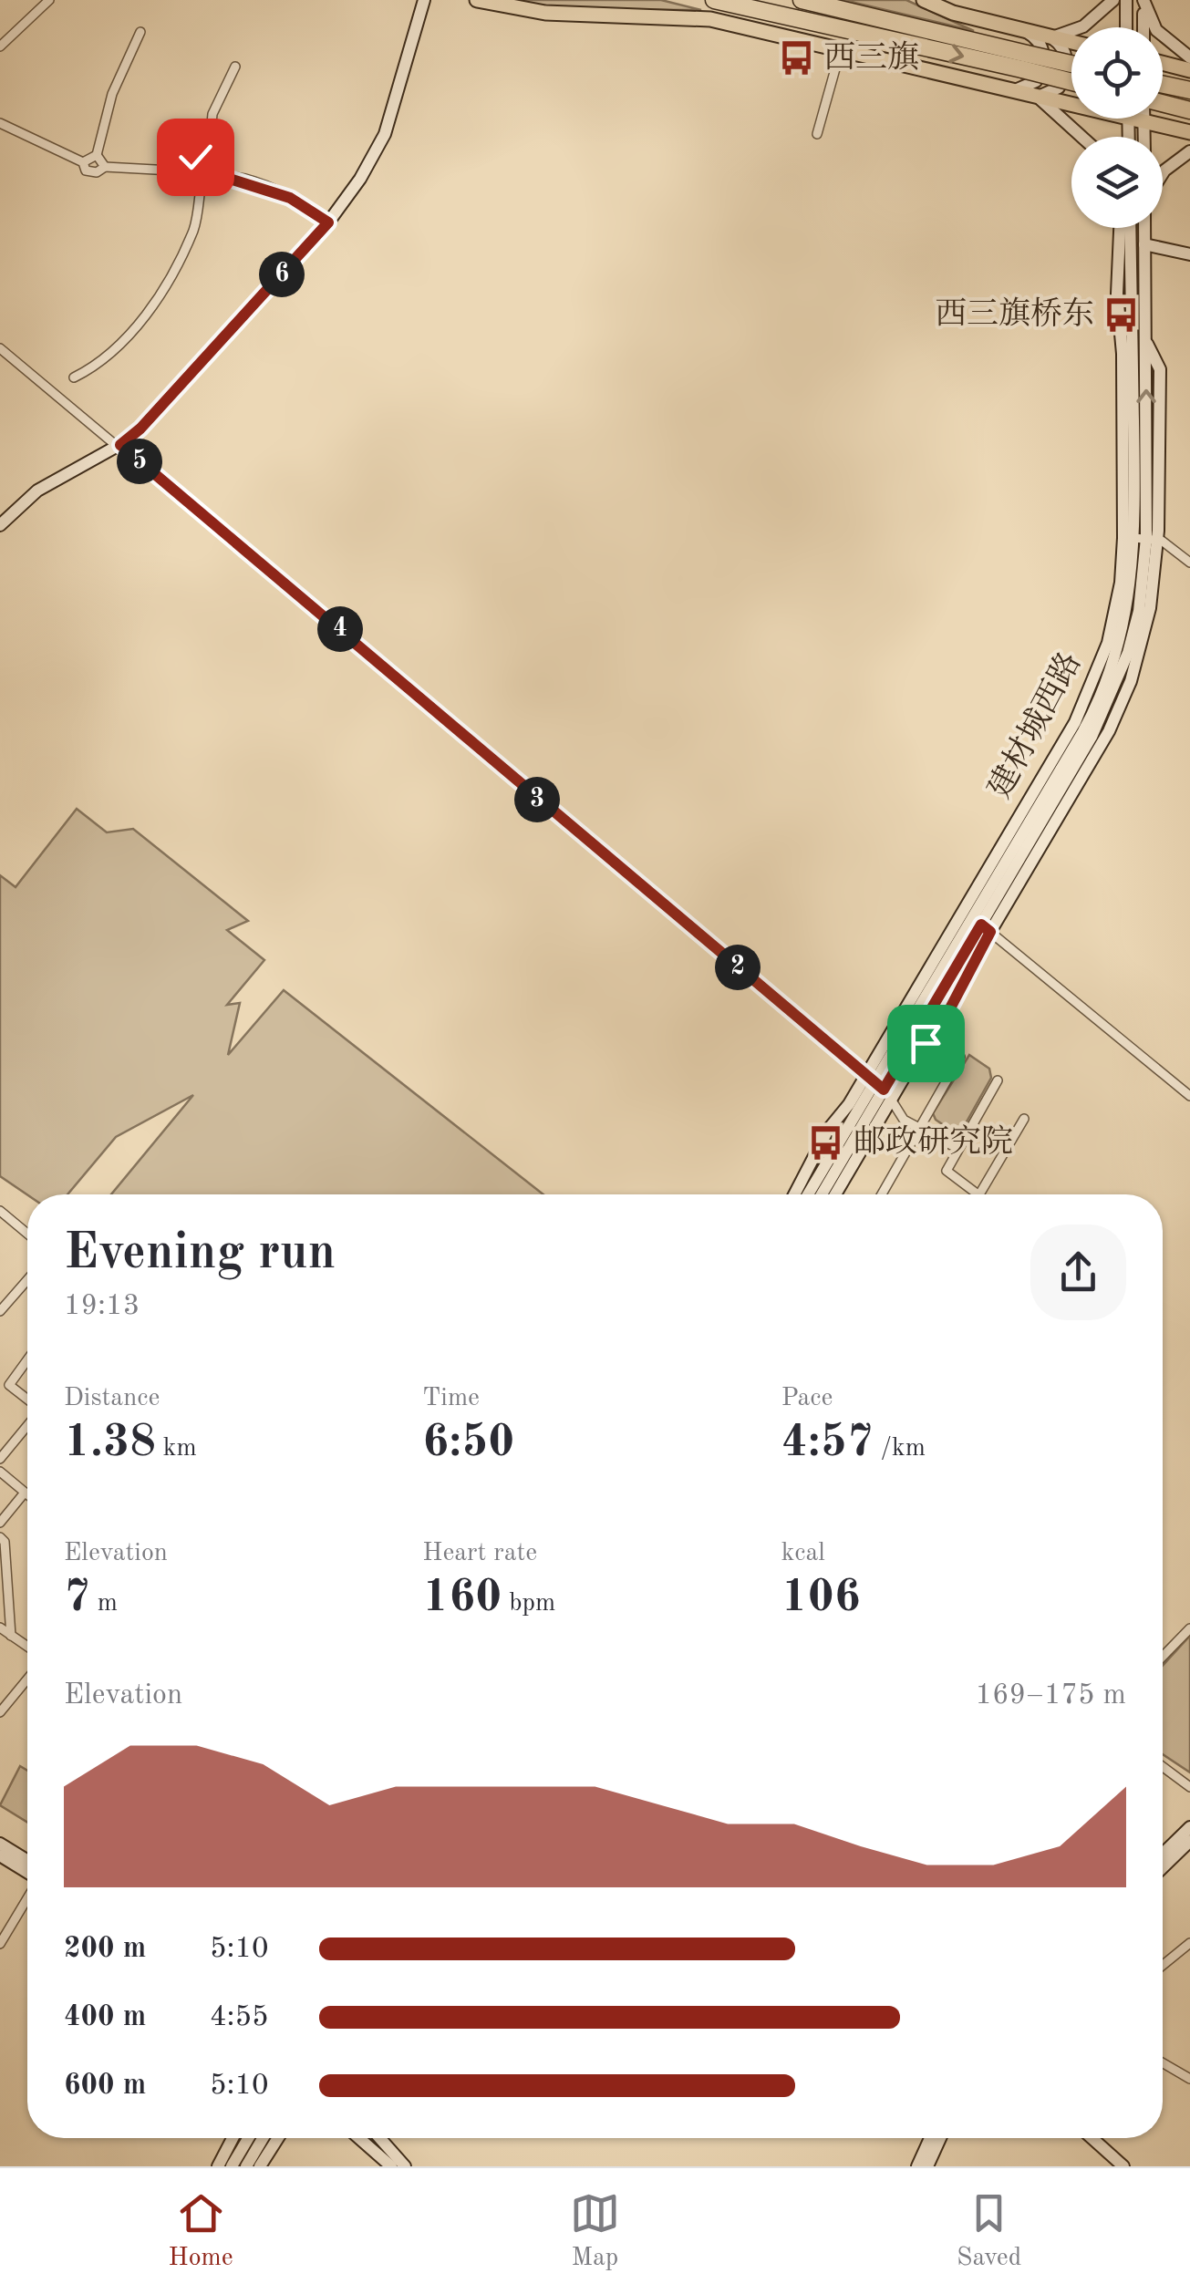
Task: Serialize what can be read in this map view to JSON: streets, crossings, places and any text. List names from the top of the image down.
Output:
{
  "streets": {
    "main road": ["建材城西路"]
  },
  "places": {
    "bus stop": ["西三旗", "西三旗桥东", "邮政研究院"]
  },
  "page": {
    "pins": [
      "6",
      "5",
      "4",
      "3",
      "2"
    ],
    "heading": ["Evening run", "19:13"],
    "stats": [
      ["Distance", "1.38 km"],
      ["Time", "6:50"],
      ["Pace", "4:57 /km"],
      ["Elevation", "7 m"],
      ["Heart rate", "160 bpm"],
      ["kcal", "106"]
    ],
    "chart": ["Elevation", "169–175 m"],
    "list": [
      {
        "name": "200 m",
        "note": "5:10"
      },
      {
        "name": "400 m",
        "note": "4:55"
      },
      {
        "name": "600 m",
        "note": "5:10"
      }
    ],
    "tabs": ["Home", "Map", "Saved"]
  }
}
